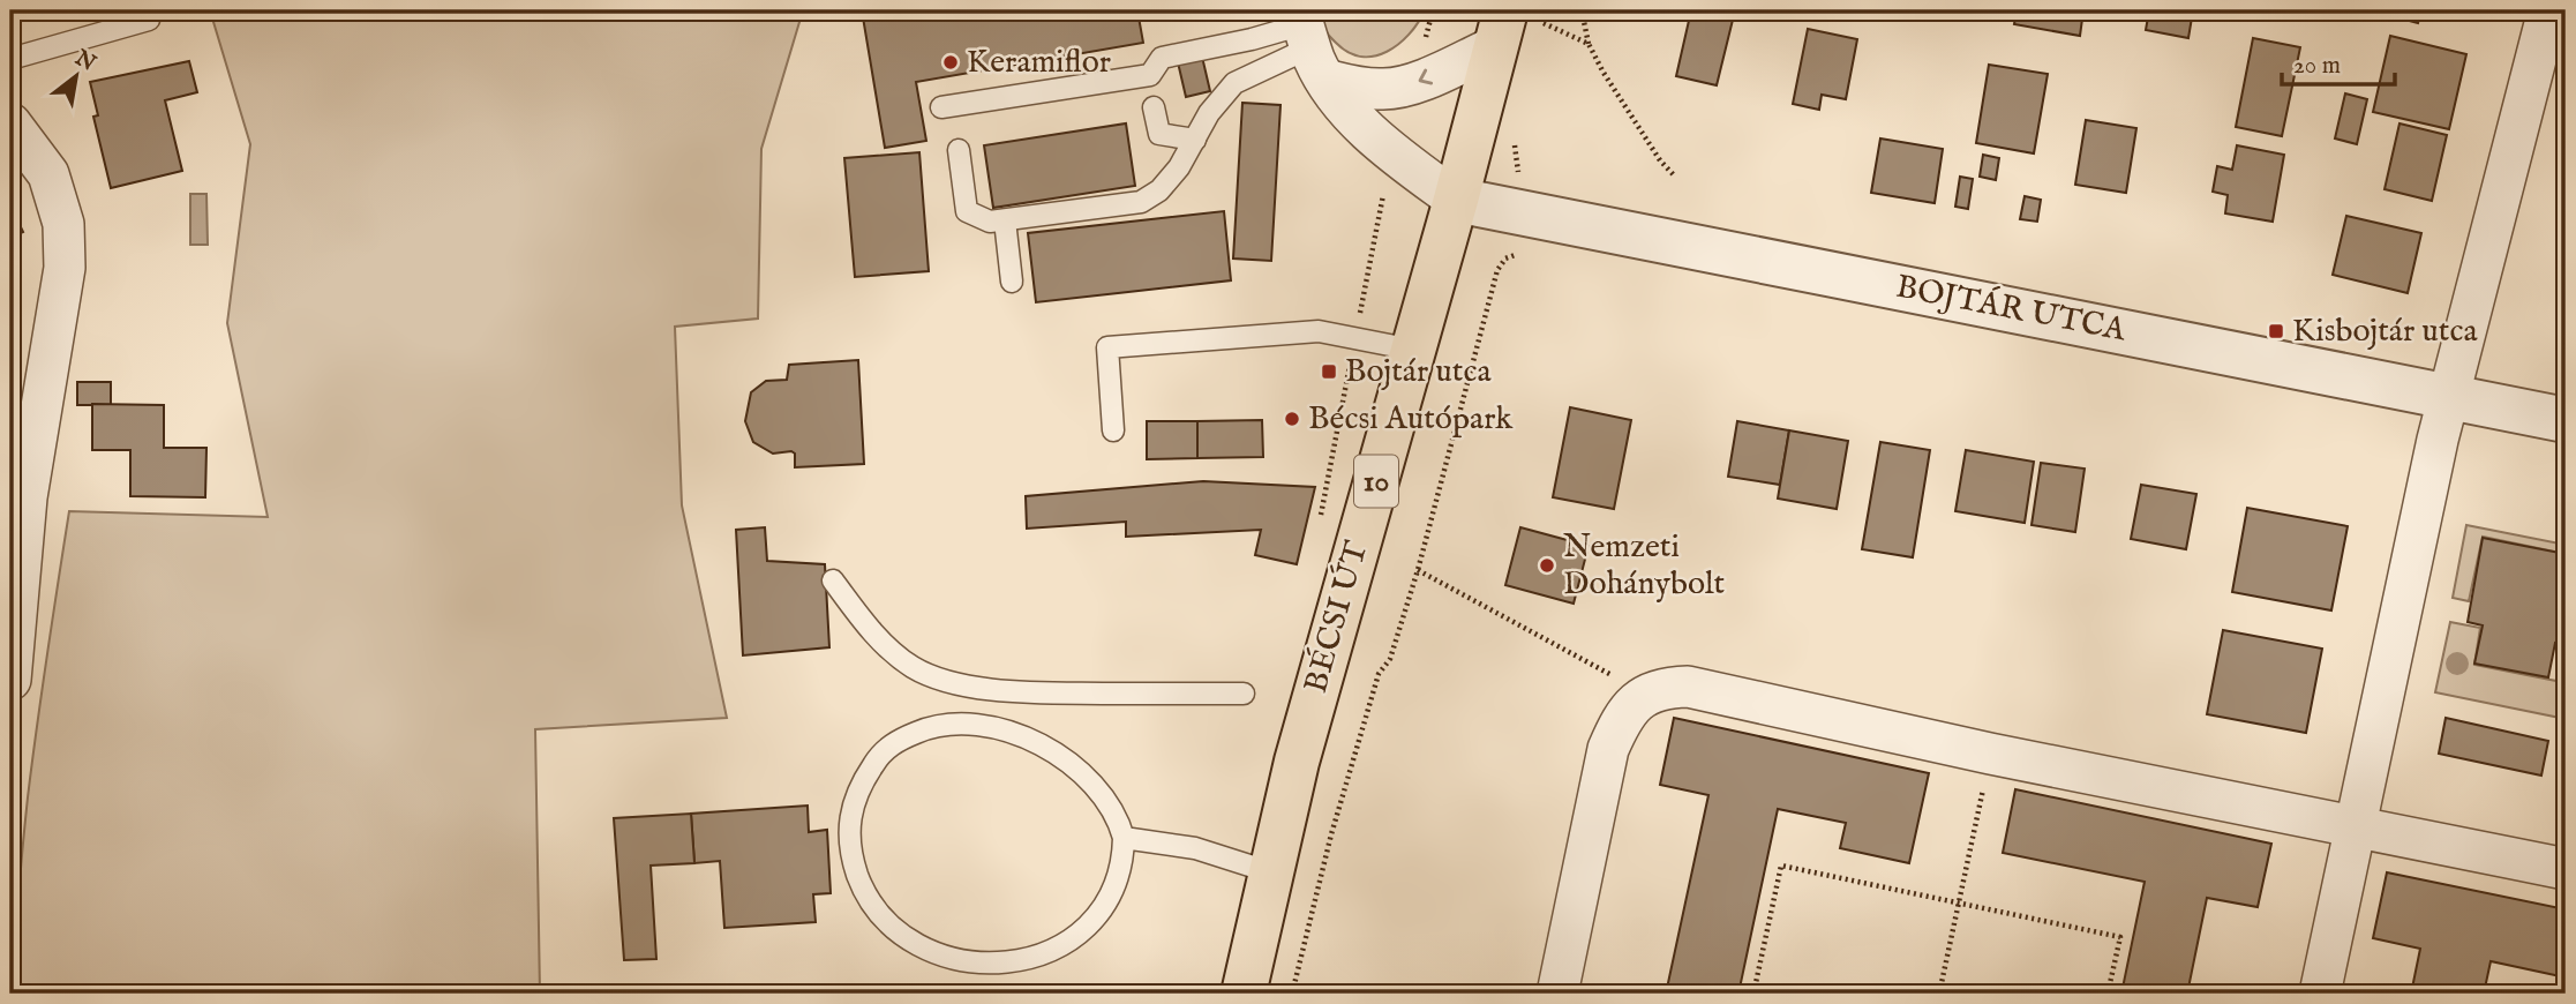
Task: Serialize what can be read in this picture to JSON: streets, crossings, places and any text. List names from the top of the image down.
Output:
{
  "streets": {
    "main road": ["10", "BÉCSI ÚT"],
    "street": ["BOJTÁR UTCA"]
  },
  "crossings": [
    ["BOJTÁR UTCA", "BÉCSI ÚT"]
  ],
  "places": {
    "other": ["Keramiflor", "Bécsi Autópark", "Nemzeti Dohánybolt"],
    "transit": ["Kisbojtár utca", "Bojtár utca"]
  },
  "scale_bar": "20 m",
  "north": "top right"
}
